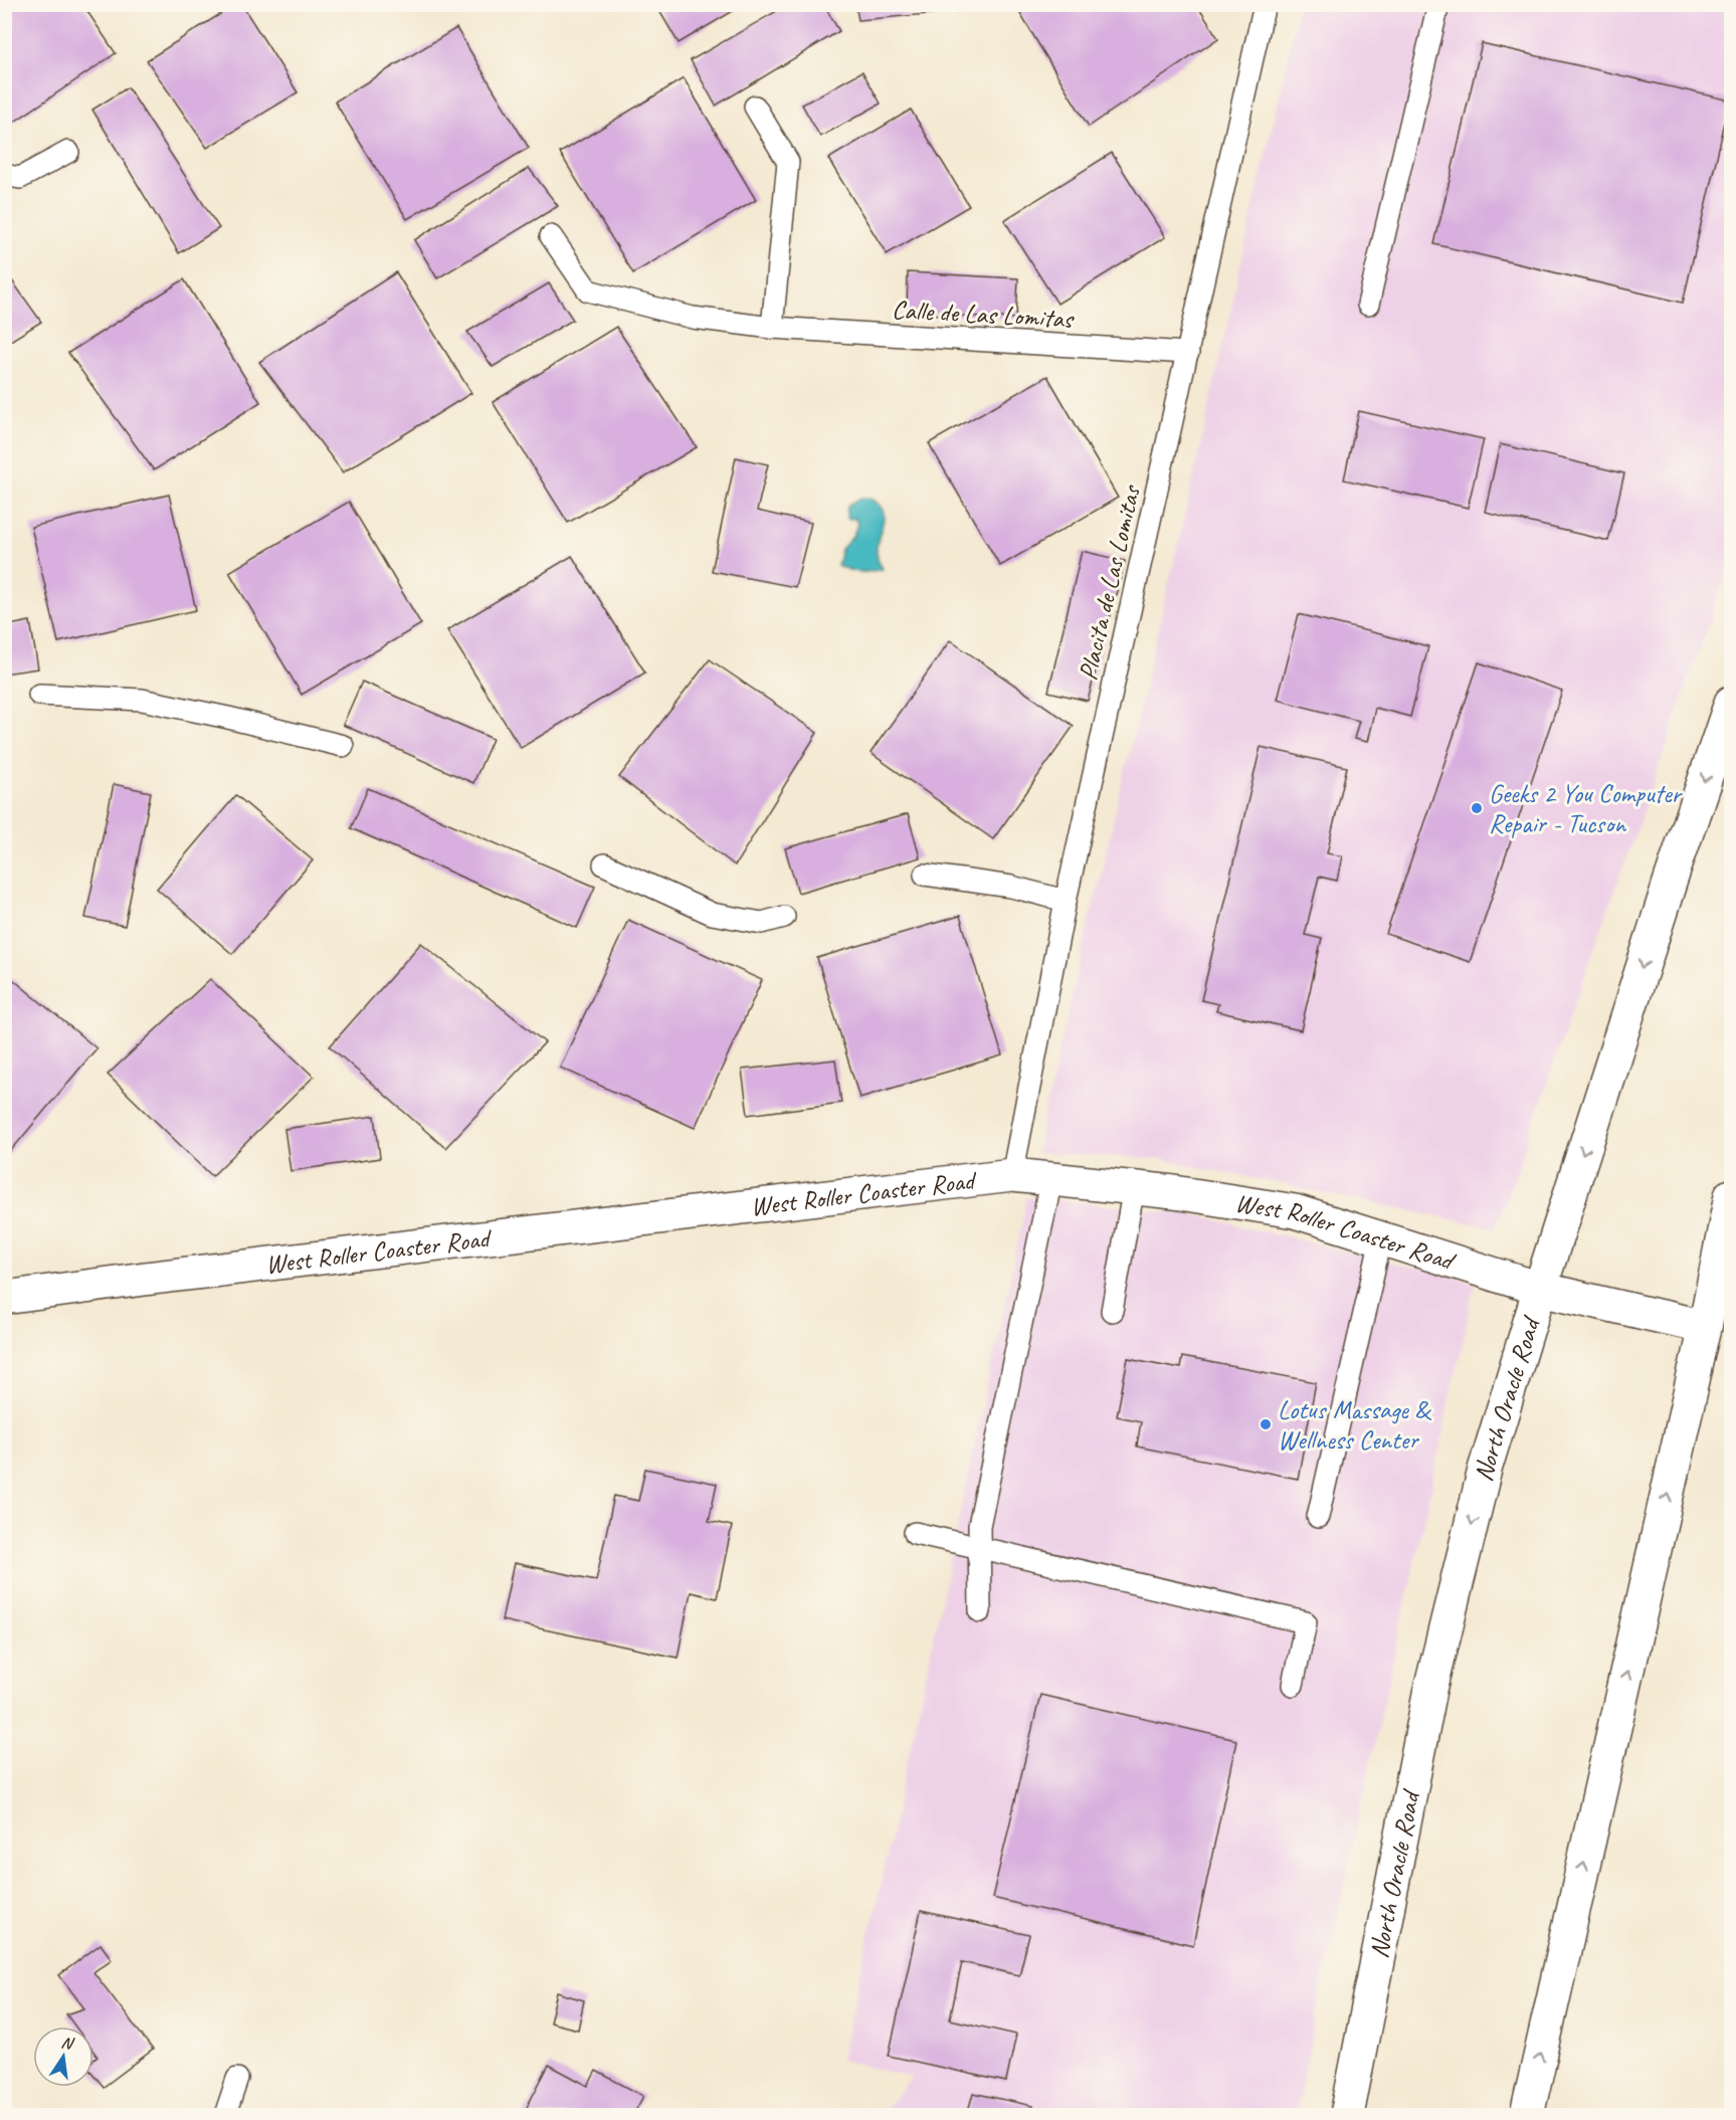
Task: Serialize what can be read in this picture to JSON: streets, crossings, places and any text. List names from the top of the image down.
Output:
{
  "streets": {
    "main road": ["West Roller Coaster Road", "North Oracle Road"],
    "lane": ["Calle de Las Lomitas", "Placita de Las Lomitas"]
  },
  "crossings": [
    ["Calle de Las Lomitas", "Placita de Las Lomitas"],
    ["Placita de Las Lomitas", "West Roller Coaster Road"],
    ["West Roller Coaster Road", "North Oracle Road"]
  ],
  "places": ["Geeks 2 You Computer Repair - Tucson", "Lotus Massage & Wellness Center"],
  "north": "top"
}
